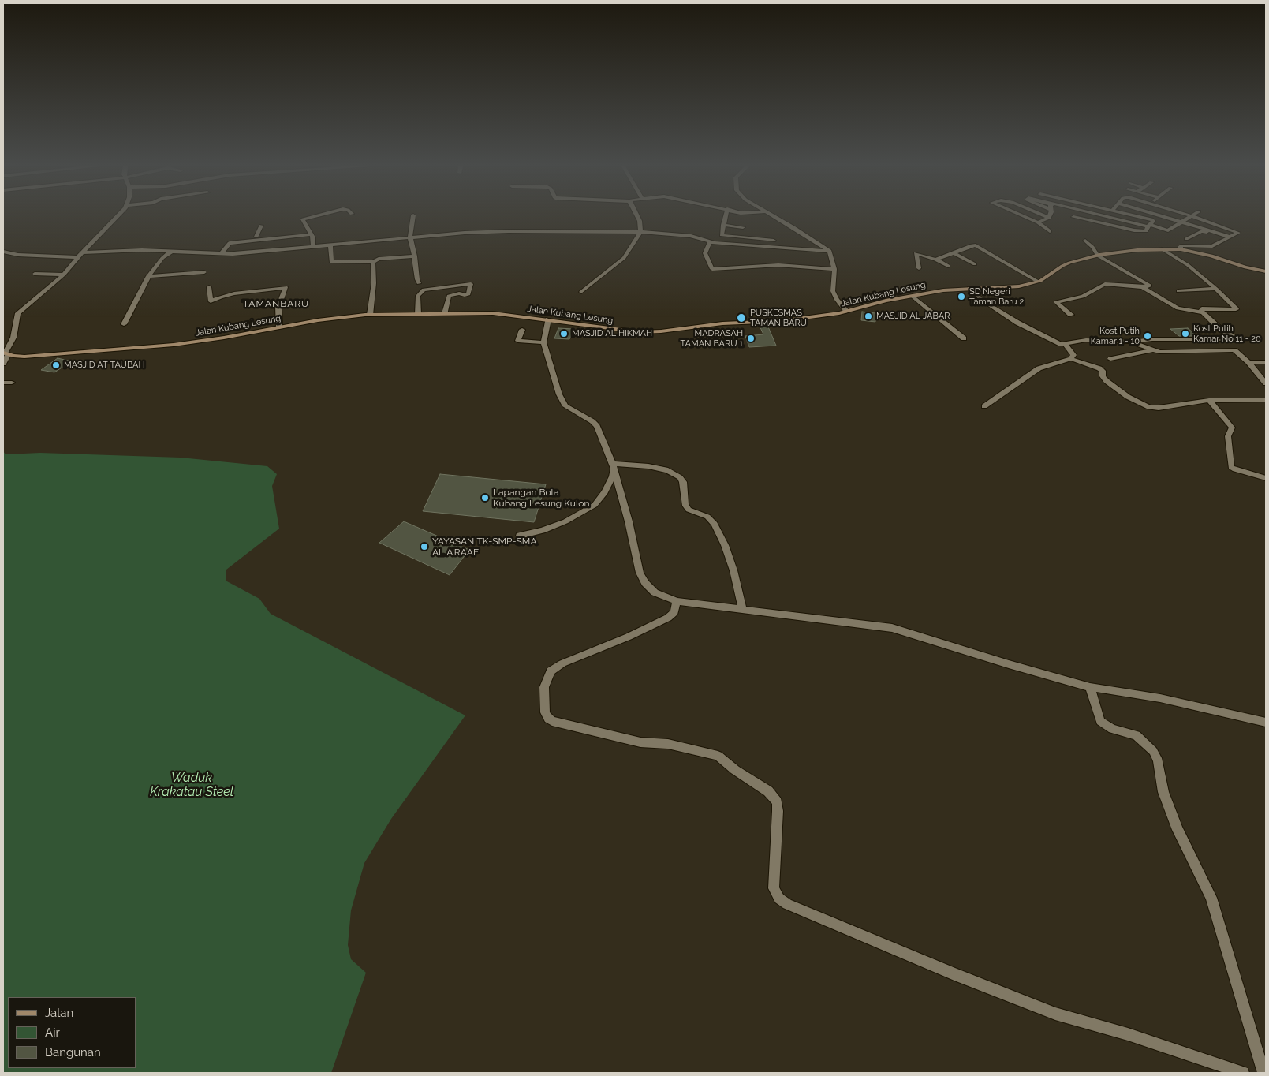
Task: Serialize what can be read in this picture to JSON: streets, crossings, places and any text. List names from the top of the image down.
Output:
{
  "streets": {
    "street": ["Jalan Kubang Lesung"]
  },
  "districts": ["TAMANBARU"],
  "water": ["Waduk Krakatau Steel"],
  "places": [
    "SD Negeri Taman Baru 2",
    "MASJID AL JABAR",
    "PUSKESMAS TAMAN BARU",
    "MASJID AL HIKMAH",
    "Kost Putih Kamar No 11 - 20",
    "Kost Putih Kamar 1 - 10",
    "MADRASAH TAMAN BARU 1",
    "MASJID AT TAUBAH",
    "Lapangan Bola Kubang Lesung Kulon",
    "YAYASAN TK-SMP-SMA AL A'RAAF"
  ],
  "legend": ["Jalan", "Air", "Bangunan"]
}
